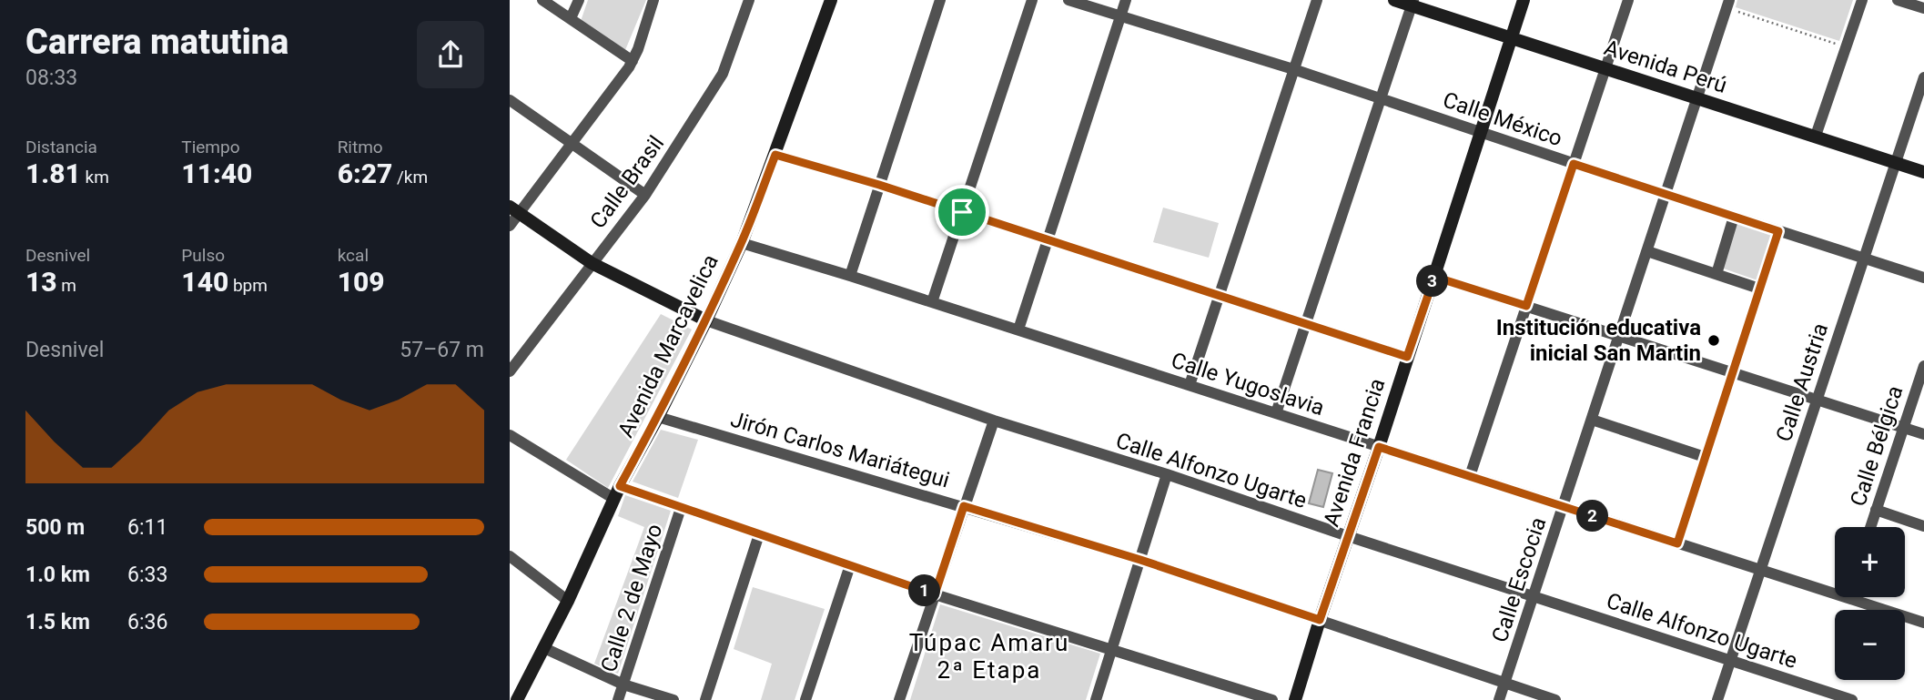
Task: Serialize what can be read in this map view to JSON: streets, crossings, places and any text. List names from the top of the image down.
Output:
{
  "streets": {
    "street": [
      "Avenida Perú",
      "Calle México",
      "Calle Brasil",
      "Avenida Marcavelica",
      "Calle Austria",
      "Calle Yugoslavia",
      "Calle Bélgica",
      "Jirón Carlos Mariátegui",
      "Avenida Francia",
      "Calle Alfonzo Ugarte",
      "Calle Escocia",
      "Calle 2 de Mayo"
    ]
  },
  "crossings": [
    ["Avenida Perú", "Calle Austria"],
    ["Avenida Perú", "Avenida Francia"],
    ["Avenida Perú", "Calle Escocia"],
    ["Calle México", "Calle Austria"],
    ["Calle México", "Avenida Francia"],
    ["Calle México", "Calle Escocia"],
    ["Avenida Marcavelica", "Calle Yugoslavia"],
    ["Avenida Marcavelica", "Jirón Carlos Mariátegui"],
    ["Avenida Marcavelica", "Calle Alfonzo Ugarte"],
    ["Calle Austria", "Calle Yugoslavia"],
    ["Calle Austria", "Calle Alfonzo Ugarte"],
    ["Calle Yugoslavia", "Avenida Francia"],
    ["Calle Yugoslavia", "Calle Escocia"],
    ["Jirón Carlos Mariátegui", "Avenida Francia"],
    ["Jirón Carlos Mariátegui", "Calle Escocia"],
    ["Avenida Francia", "Calle Alfonzo Ugarte"],
    ["Calle Alfonzo Ugarte", "Calle Escocia"]
  ],
  "districts": ["Túpac Amaru 2ª Etapa"],
  "places": ["Institución educativa inicial San Martin"],
  "page": {
    "heading": ["Carrera matutina", "08:33"],
    "stats": [
      ["Distancia", "1.81 km"],
      ["Tiempo", "11:40"],
      ["Ritmo", "6:27 /km"],
      ["Desnivel", "13 m"],
      ["Pulso", "140 bpm"],
      ["kcal", "109"]
    ],
    "pins": ["3", "2", "1"],
    "chart": ["Desnivel", "57–67 m"],
    "list": [
      {
        "name": "500 m",
        "note": "6:11"
      },
      {
        "name": "1.0 km",
        "note": "6:33"
      },
      {
        "name": "1.5 km",
        "note": "6:36"
      }
    ],
    "map_buttons": ["+", "−"]
  }
}
